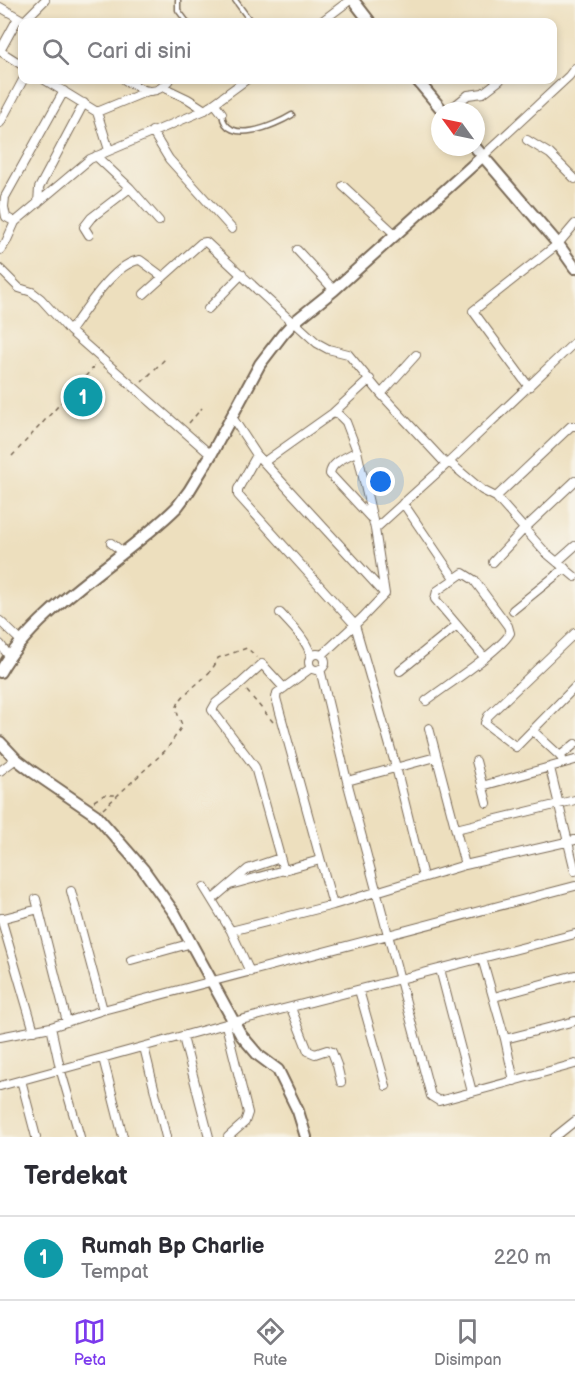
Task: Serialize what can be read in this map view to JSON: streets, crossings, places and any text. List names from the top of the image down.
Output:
{
  "north": "top left",
  "page": {
    "search": "Cari di sini",
    "pins": "1",
    "heading": "Terdekat",
    "list": [
      {
        "mark": "1",
        "name": "Rumah Bp Charlie",
        "note": "Tempat",
        "value": "220 m"
      }
    ],
    "nav": ["Peta", "Rute", "Disimpan"]
  }
}
